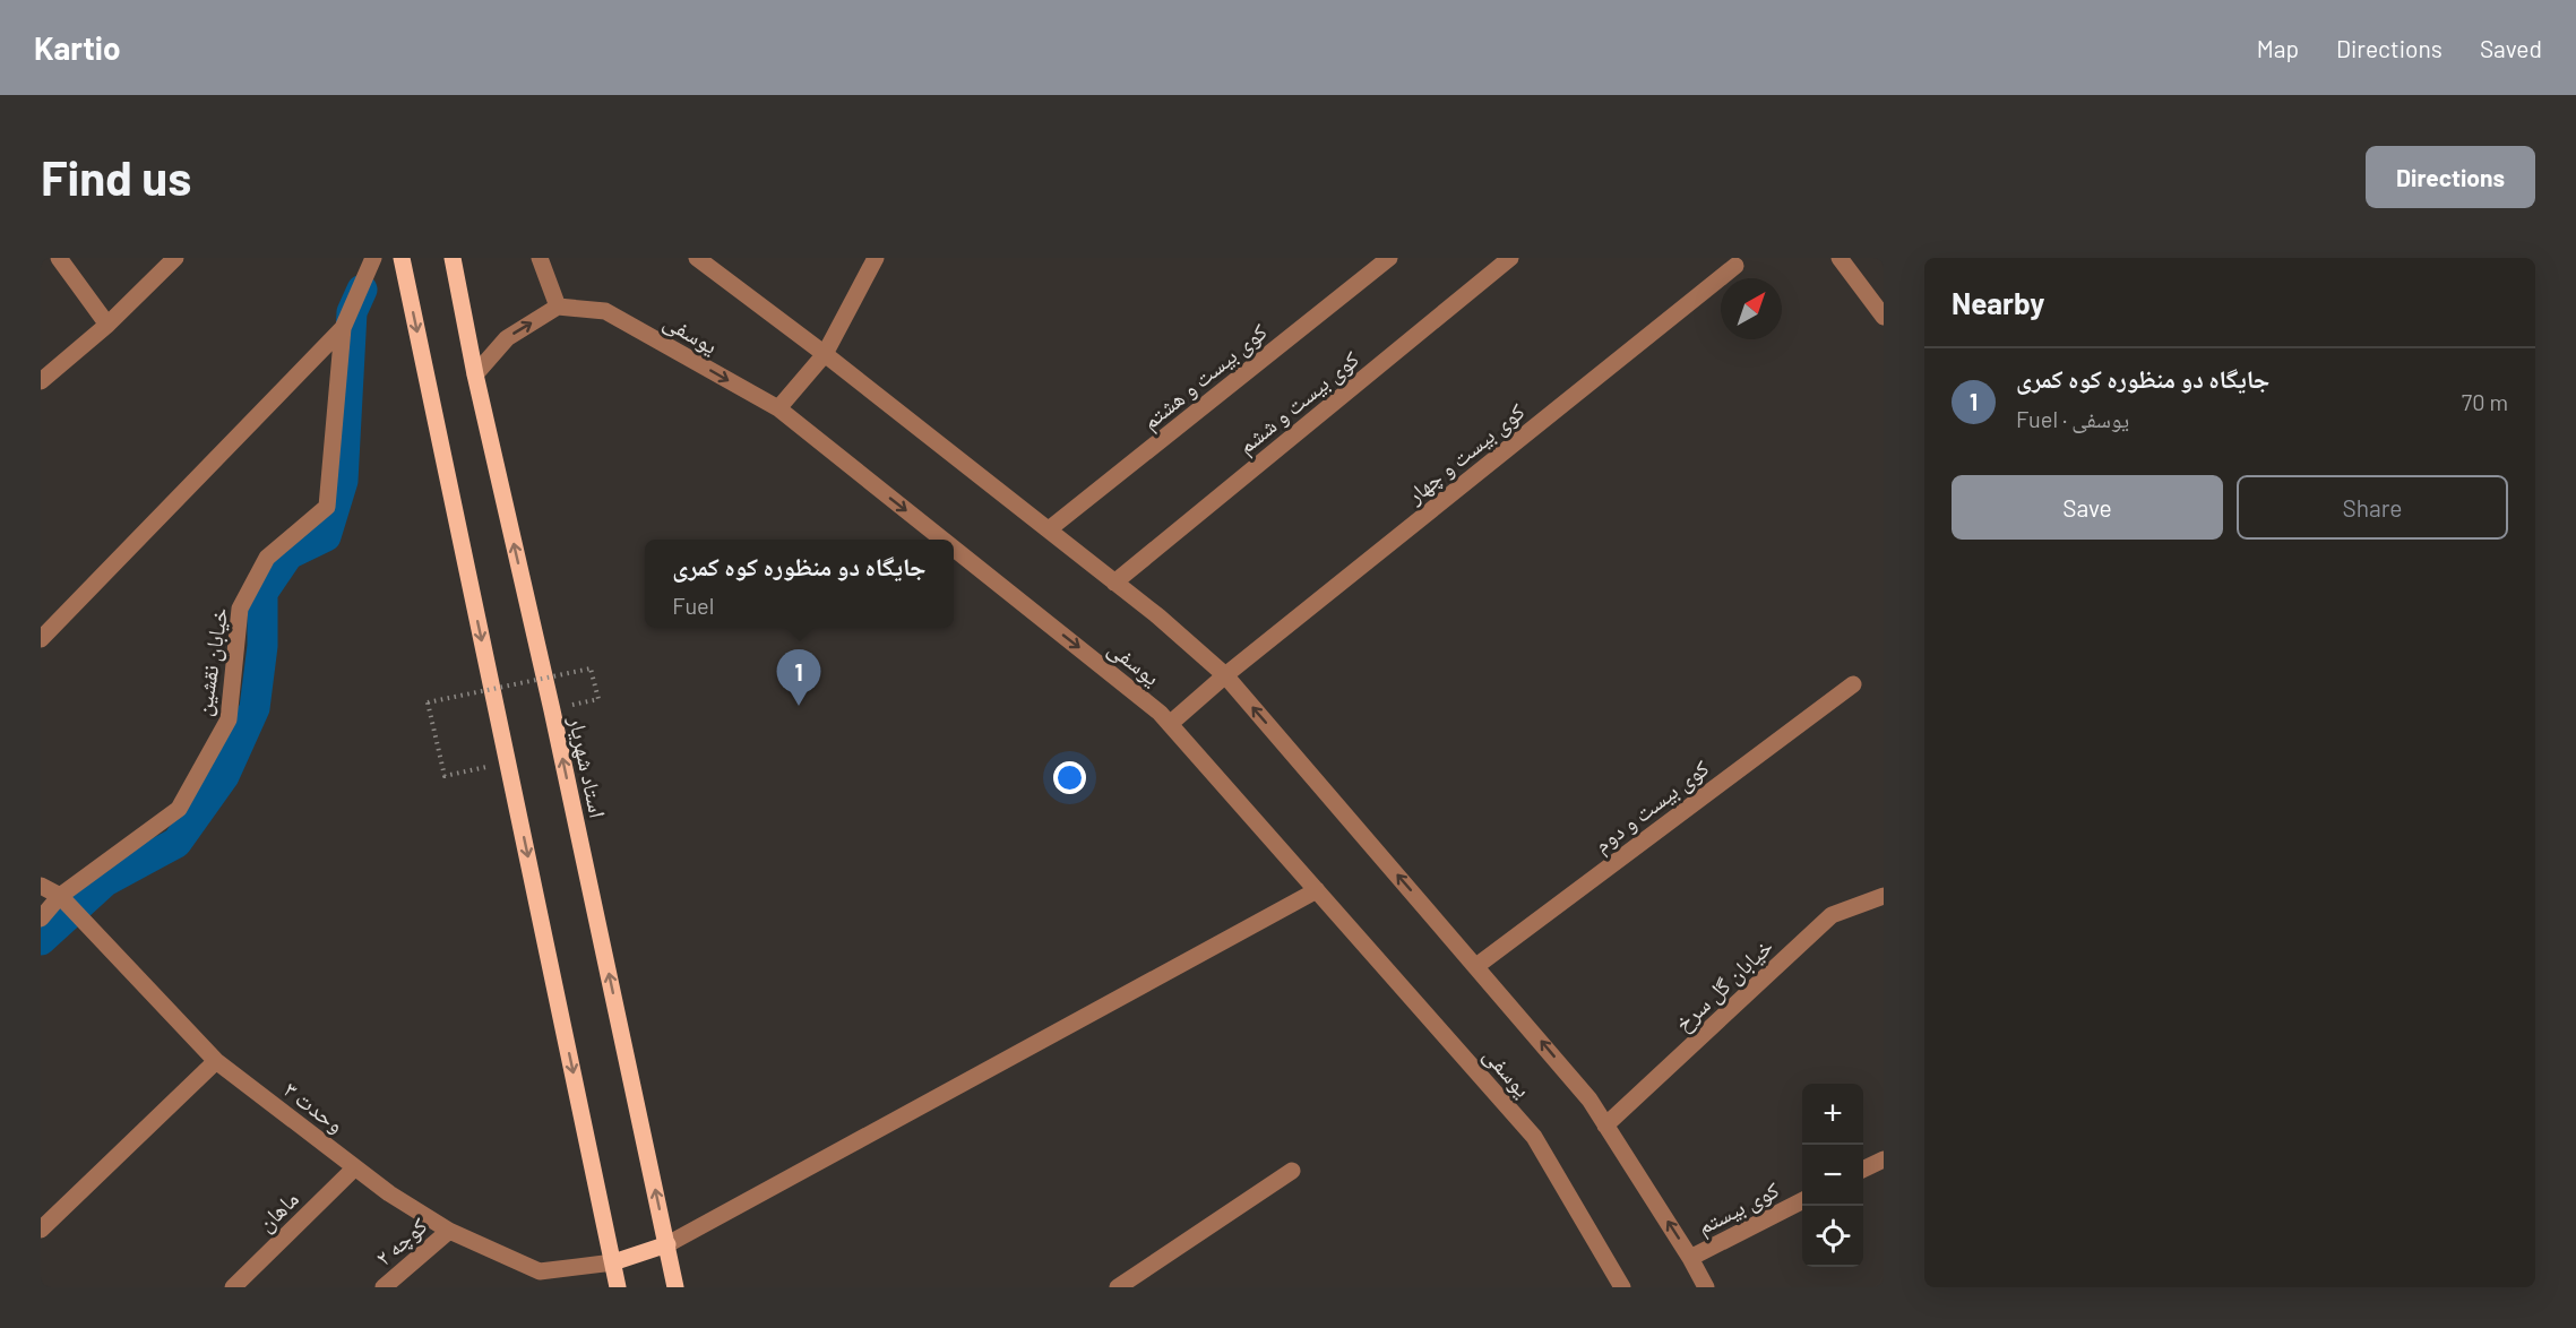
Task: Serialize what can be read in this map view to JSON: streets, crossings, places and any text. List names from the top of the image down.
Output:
{
  "streets": {
    "main road": ["استاد شهریار"],
    "street": [
      "یوسفی",
      "کوی بیست و هشتم",
      "کوی بیست و ششم",
      "کوی بیست و چهار",
      "خیابان نقشین",
      "کوی بیست و دوم",
      "خیابان گل سرخ",
      "وحدت ۳",
      "کوی بیستم",
      "ماهان",
      "کوچه ۲"
    ]
  },
  "crossings": [
    ["یوسفی", "کوی بیست و هشتم"],
    ["یوسفی", "کوی بیست و ششم"],
    ["یوسفی", "کوی بیست و چهار"],
    ["یوسفی", "کوی بیست و دوم"],
    ["یوسفی", "خیابان گل سرخ"],
    ["یوسفی", "کوی بیستم"],
    ["خیابان نقشین", "وحدت ۳"],
    ["وحدت ۳", "ماهان"],
    ["وحدت ۳", "کوچه ۲"]
  ],
  "north": "top right",
  "page": {
    "header": "Kartio",
    "nav": ["Map", "Directions", "Saved"],
    "buttons": [
      "Directions",
      ["Save", "Share"]
    ],
    "title": "Find us",
    "heading": "Nearby",
    "list": [
      {
        "mark": "1",
        "name": "جایگاه دو منظوره کوه کمری",
        "note": "Fuel · یوسفی",
        "value": "70 m"
      }
    ],
    "popup": ["جایگاه دو منظوره کوه کمری", "Fuel"],
    "pins": "1",
    "map_buttons": ["+", "−"]
  }
}
